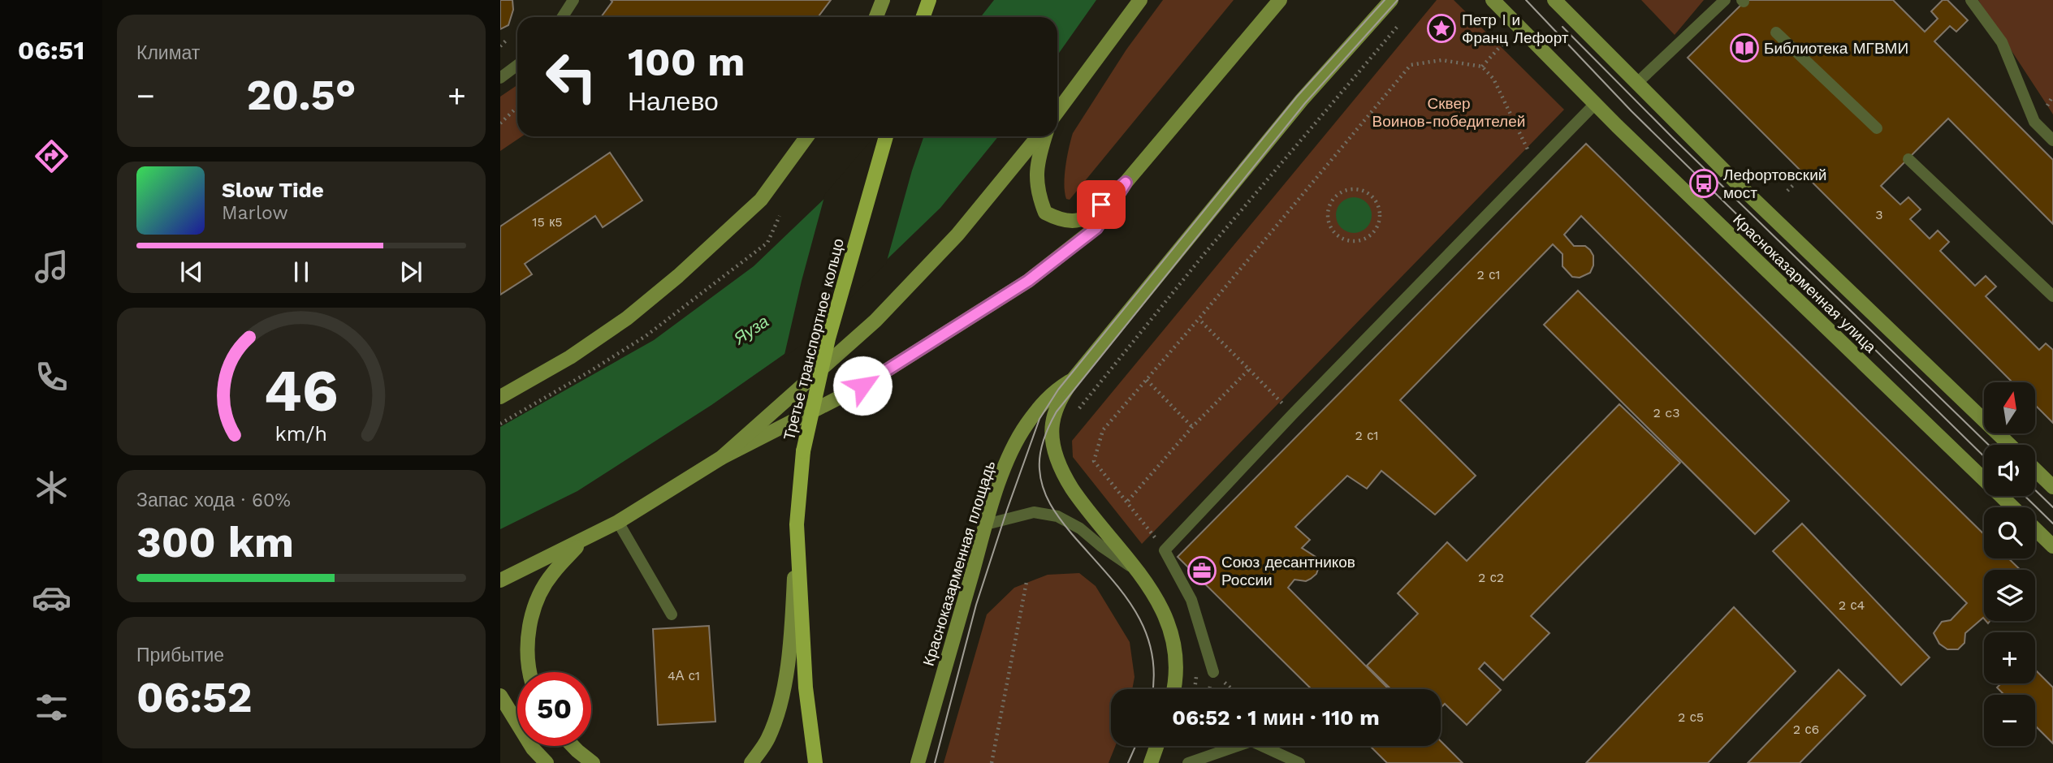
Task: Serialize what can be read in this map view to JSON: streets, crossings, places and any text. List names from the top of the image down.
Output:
{
  "streets": {
    "main road": ["Красноказарменная улица", "Третье транспортное кольцо", "Красноказарменная площадь"]
  },
  "water": ["Яуза"],
  "parks": ["Сквер Воинов-победителей"],
  "places": {
    "place": ["Петр I и Франц Лефорт"],
    "library": ["Библиотека МГВМИ"],
    "bus stop": ["Лефортовский мост"],
    "office": ["Союз десантников России"]
  },
  "house_numbers": [
    "3",
    "15 к5",
    "2 с1",
    "2 c3",
    "2 с1",
    "2 с2",
    "2 с4",
    "4А с1",
    "2 с5",
    "2 с6"
  ],
  "north": "top",
  "page": {
    "tabs": "06:51",
    "tile": [
      "Климат",
      ["Запас хода · 60%", "300 km"],
      ["Прибытие", "06:52"]
    ],
    "turn": ["100 m", "Налево"],
    "heat": ["−", "20.5°", "+"],
    "song": ["Slow Tide", "Marlow"],
    "map_buttons": ["+", "−"],
    "limit": "50",
    "trip": "06:52 · 1 мин · 110 m",
    "gauge": ["46", "km/h"]
  }
}
